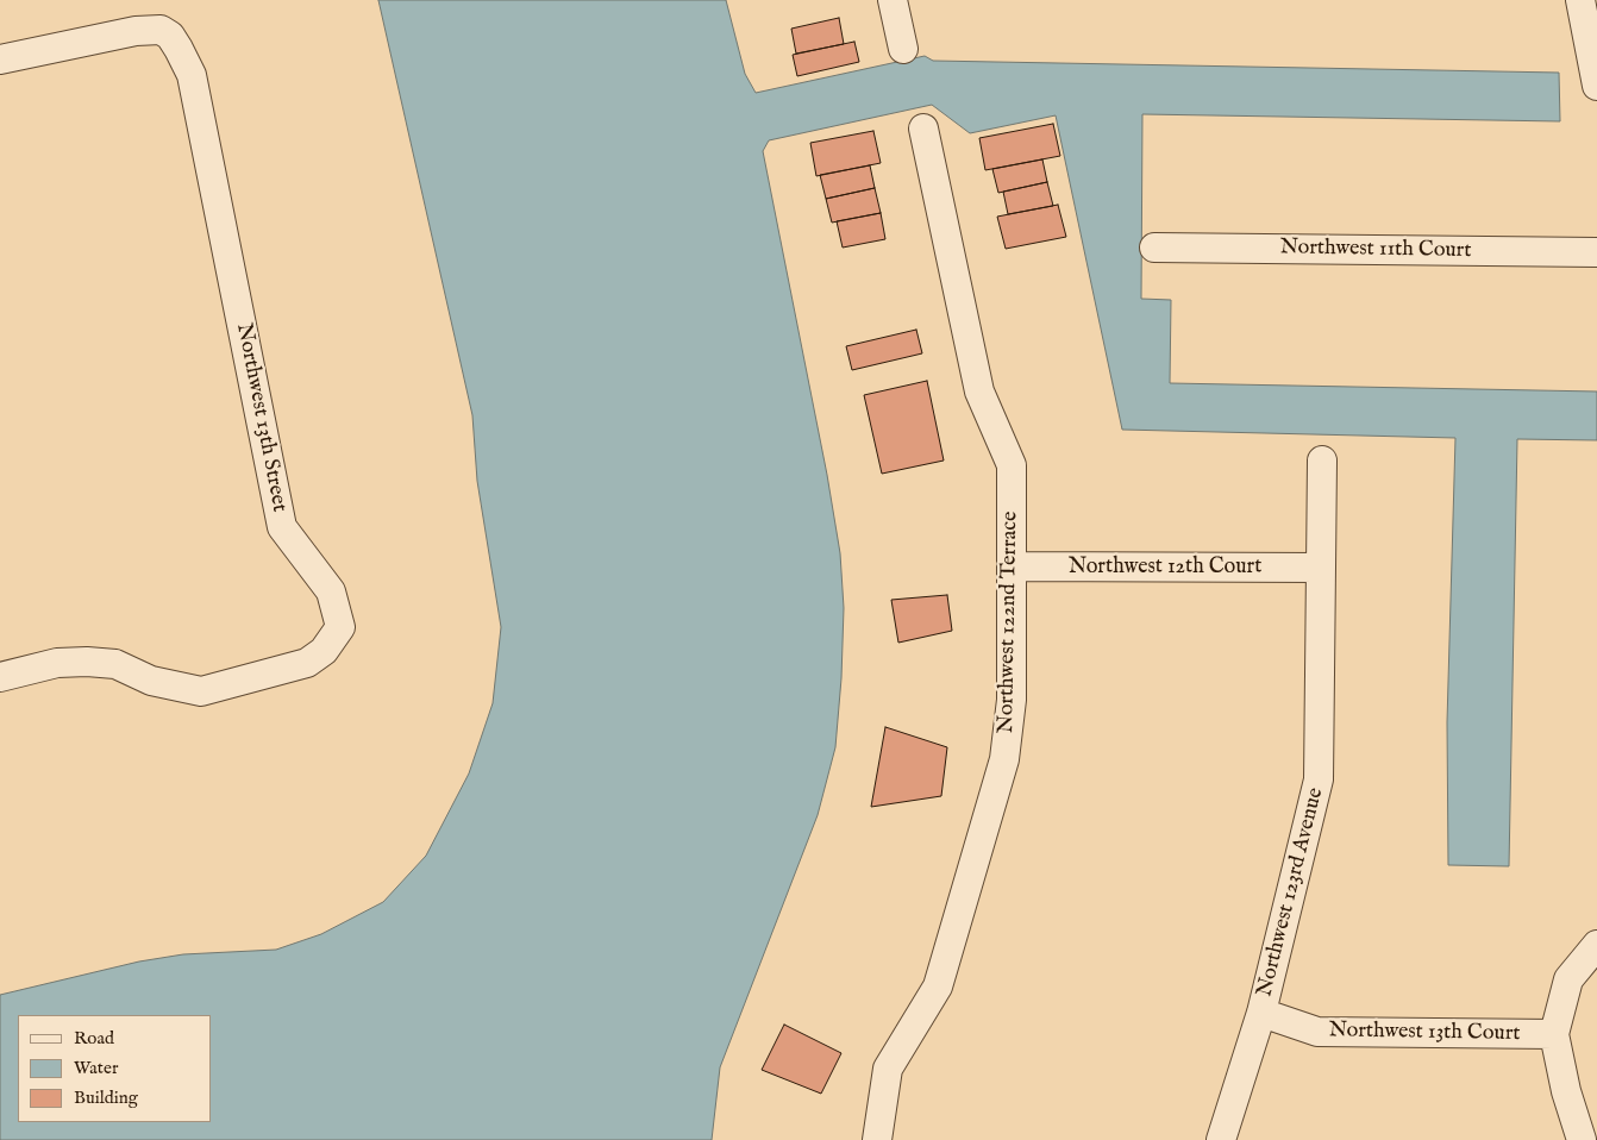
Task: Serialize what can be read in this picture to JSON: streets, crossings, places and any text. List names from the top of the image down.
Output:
{
  "streets": {
    "street": [
      "Northwest 11th Court",
      "Northwest 13th Street",
      "Northwest 12th Court",
      "Northwest 122nd Terrace",
      "Northwest 123rd Avenue",
      "Northwest 13th Court"
    ]
  },
  "crossings": [
    ["Northwest 12th Court", "Northwest 122nd Terrace"],
    ["Northwest 12th Court", "Northwest 123rd Avenue"],
    ["Northwest 123rd Avenue", "Northwest 13th Court"]
  ],
  "legend": ["Road", "Water", "Building"]
}
